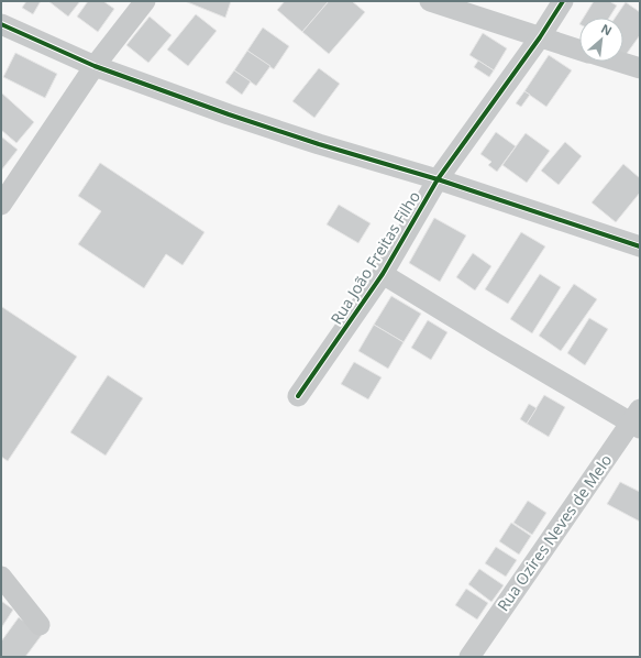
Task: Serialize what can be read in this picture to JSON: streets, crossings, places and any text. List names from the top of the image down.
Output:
{
  "streets": {
    "street": ["Rua João Freitas Filho", "Rua Ozires Neves de Melo"]
  },
  "north": "top right"
}
